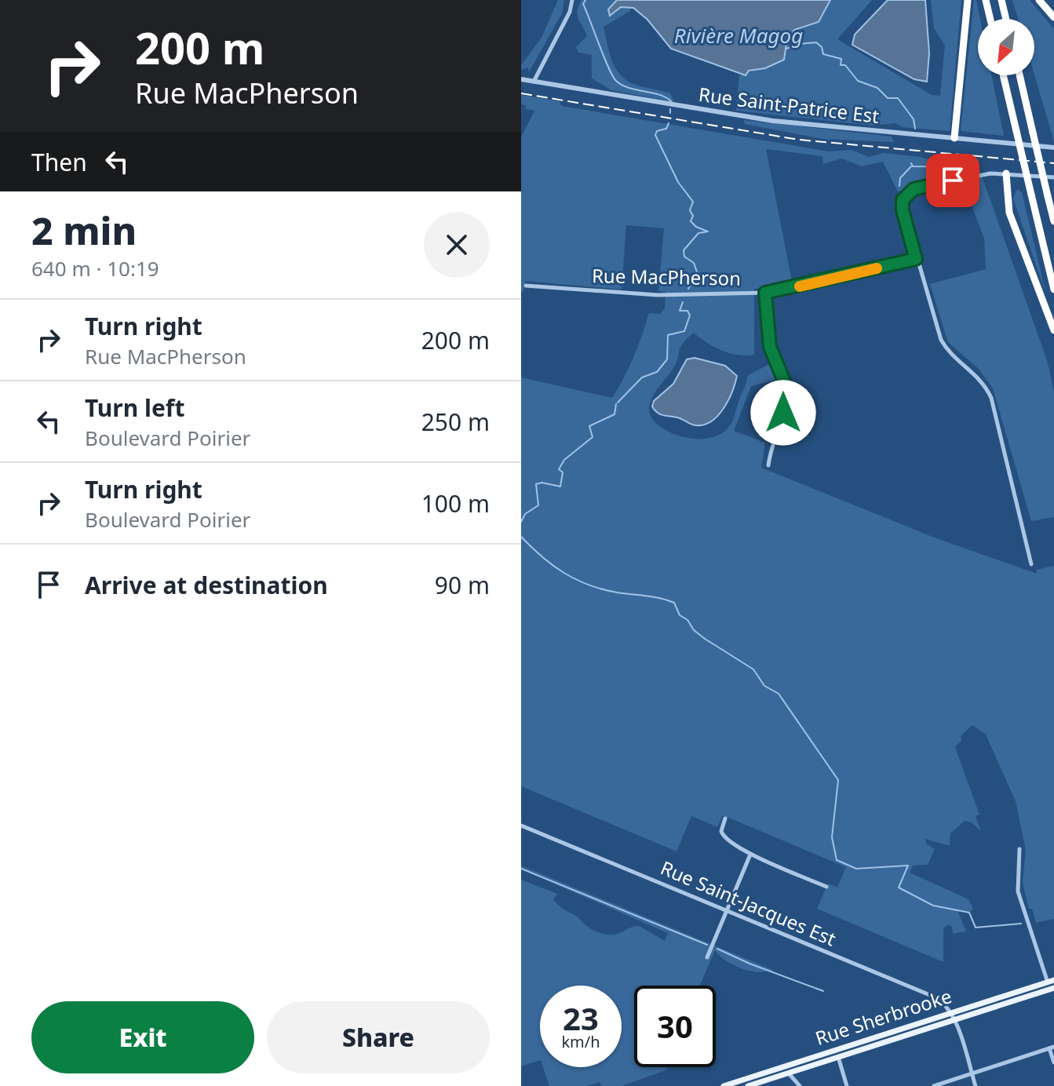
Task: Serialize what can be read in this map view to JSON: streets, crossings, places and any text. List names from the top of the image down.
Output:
{
  "streets": {
    "main road": ["Rue Sherbrooke"],
    "street": ["Rue Saint-Patrice Est", "Rue MacPherson", "Rue Saint-Jacques Est"]
  },
  "crossings": [
    ["Rue Saint-Jacques Est", "Rue Sherbrooke"]
  ],
  "water": ["Rivière Magog"],
  "north": "bottom left",
  "page": {
    "turn": ["200 m", "Rue MacPherson"],
    "then": "Then",
    "heading": ["2 min", "640 m · 10:19"],
    "list": [
      {
        "name": "Turn right",
        "note": "Rue MacPherson",
        "value": "200 m"
      },
      {
        "name": "Turn left",
        "note": "Boulevard Poirier",
        "value": "250 m"
      },
      {
        "name": "Turn right",
        "note": "Boulevard Poirier",
        "value": "100 m"
      },
      {
        "name": "Arrive at destination",
        "value": "90 m"
      }
    ],
    "speed": "23 km/h",
    "limit": "30",
    "buttons": ["Exit", "Share"]
  }
}
